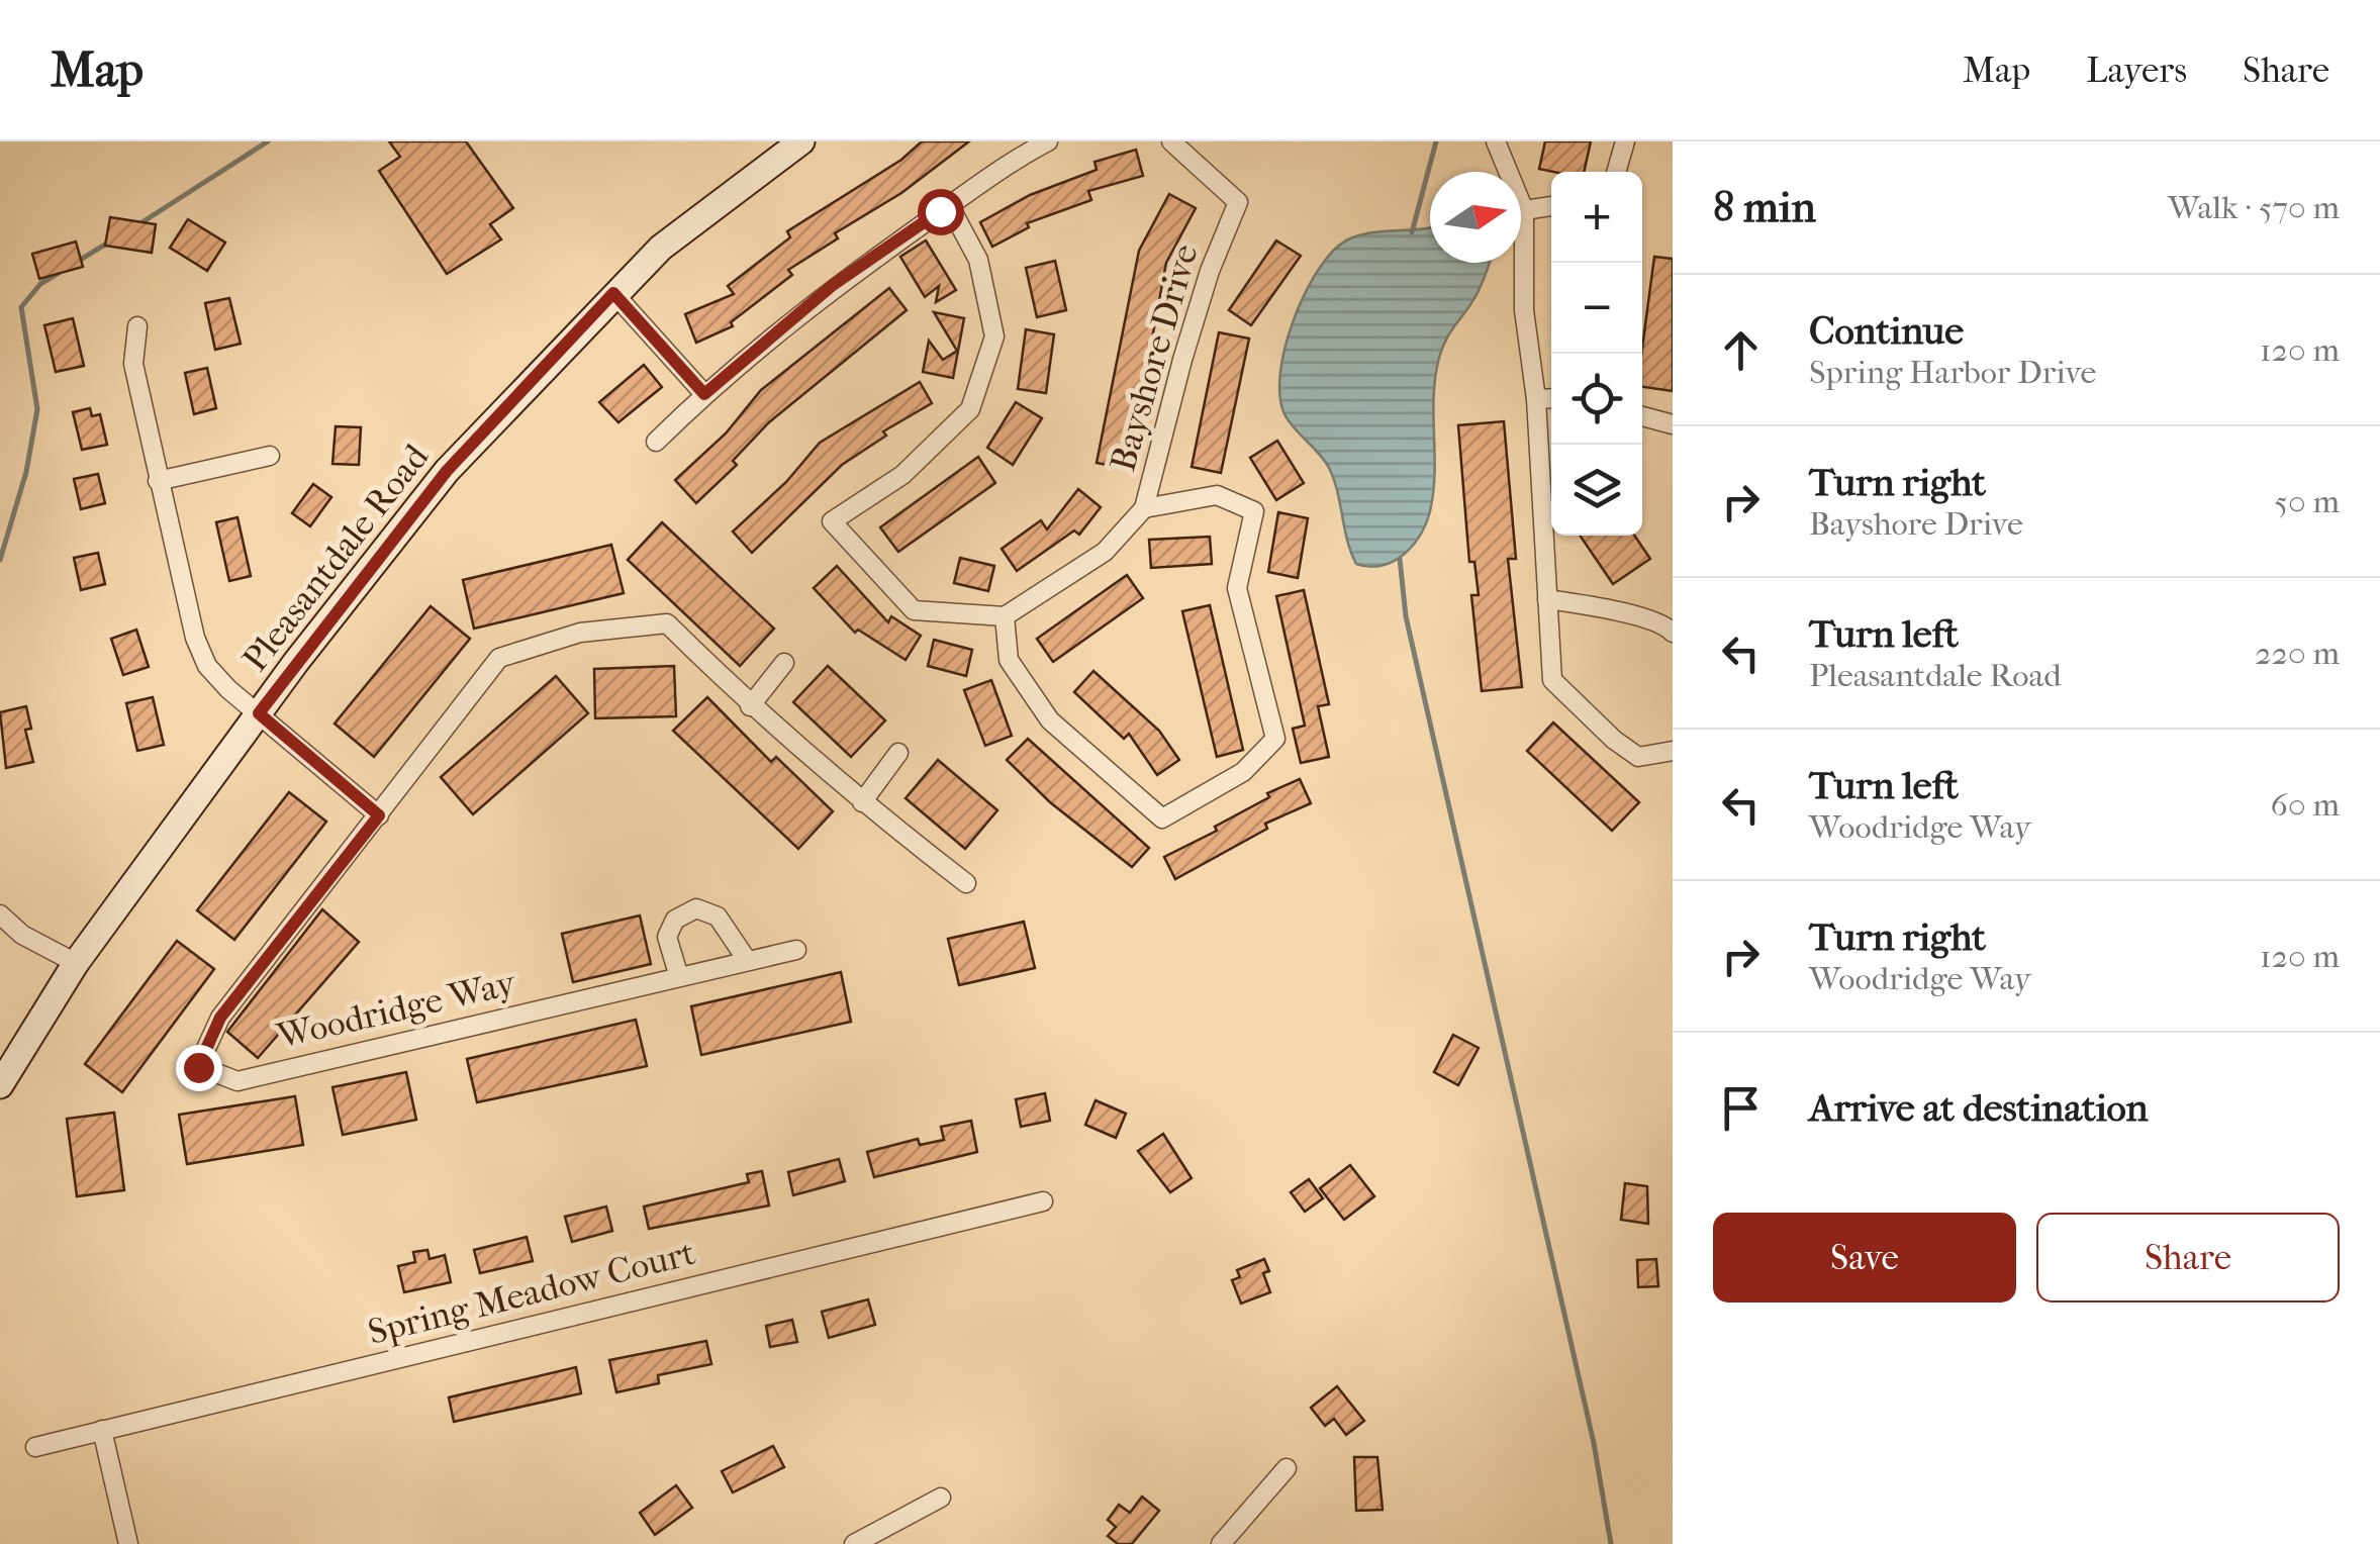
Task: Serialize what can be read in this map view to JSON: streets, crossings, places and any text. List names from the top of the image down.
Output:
{
  "streets": {
    "main road": ["Pleasantdale Road"],
    "street": ["Bayshore Drive", "Woodridge Way", "Spring Meadow Court"]
  },
  "north": "right",
  "page": {
    "header": "Map",
    "nav": ["Map", "Layers", "Share"],
    "heading": ["8 min", "Walk · 570 m"],
    "map_buttons": ["+", "−"],
    "list": [
      ["Continue", "Spring Harbor Drive", "120 m"],
      ["Turn right", "Bayshore Drive", "50 m"],
      ["Turn left", "Pleasantdale Road", "220 m"],
      ["Turn left", "Woodridge Way", "60 m"],
      ["Turn right", "Woodridge Way", "120 m"],
      "Arrive at destination"
    ],
    "buttons": ["Save", "Share"]
  }
}
